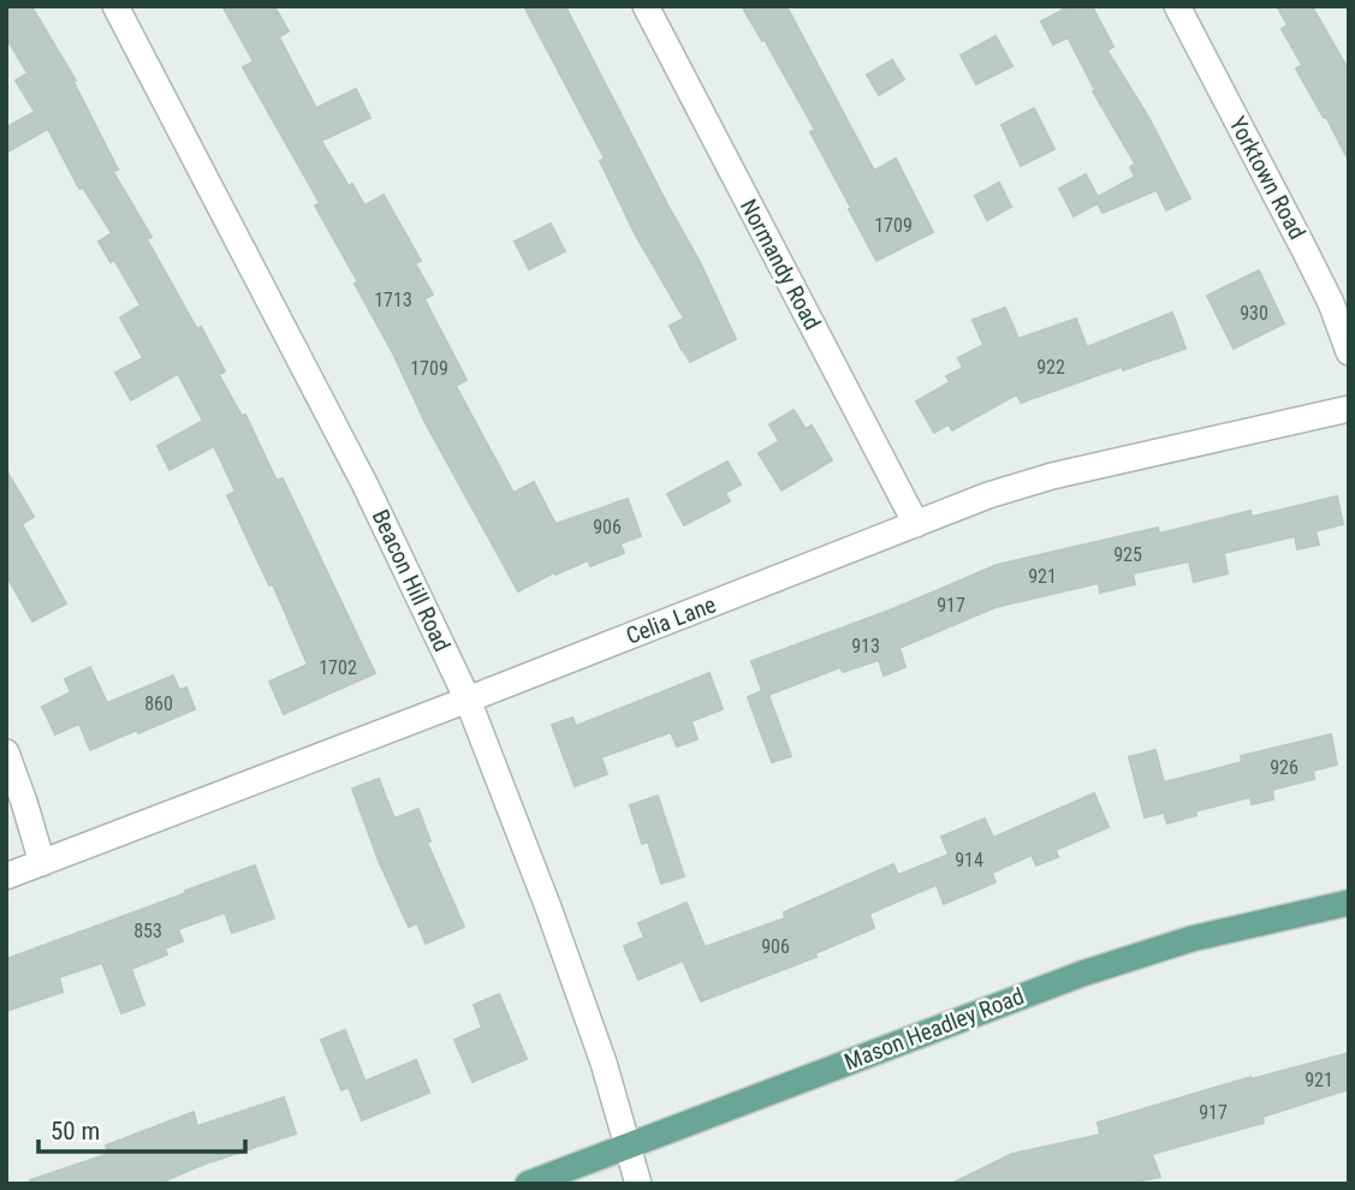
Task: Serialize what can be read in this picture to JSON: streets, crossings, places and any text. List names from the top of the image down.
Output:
{
  "streets": {
    "main road": ["Mason Headley Road"],
    "street": [
      "Yorktown Road",
      "Normandy Road",
      "Beacon Hill Road",
      "Celia Lane"
    ]
  },
  "crossings": [
    ["Normandy Road", "Celia Lane"],
    ["Beacon Hill Road", "Celia Lane"],
    ["Beacon Hill Road", "Mason Headley Road"]
  ],
  "house_numbers": [
    "1709",
    "1713",
    "930",
    "922",
    "1709",
    "906",
    "925",
    "921",
    "917",
    "913",
    "1702",
    "860",
    "926",
    "914",
    "853",
    "906",
    "921",
    "917"
  ],
  "scale_bar": "50 m"
}
